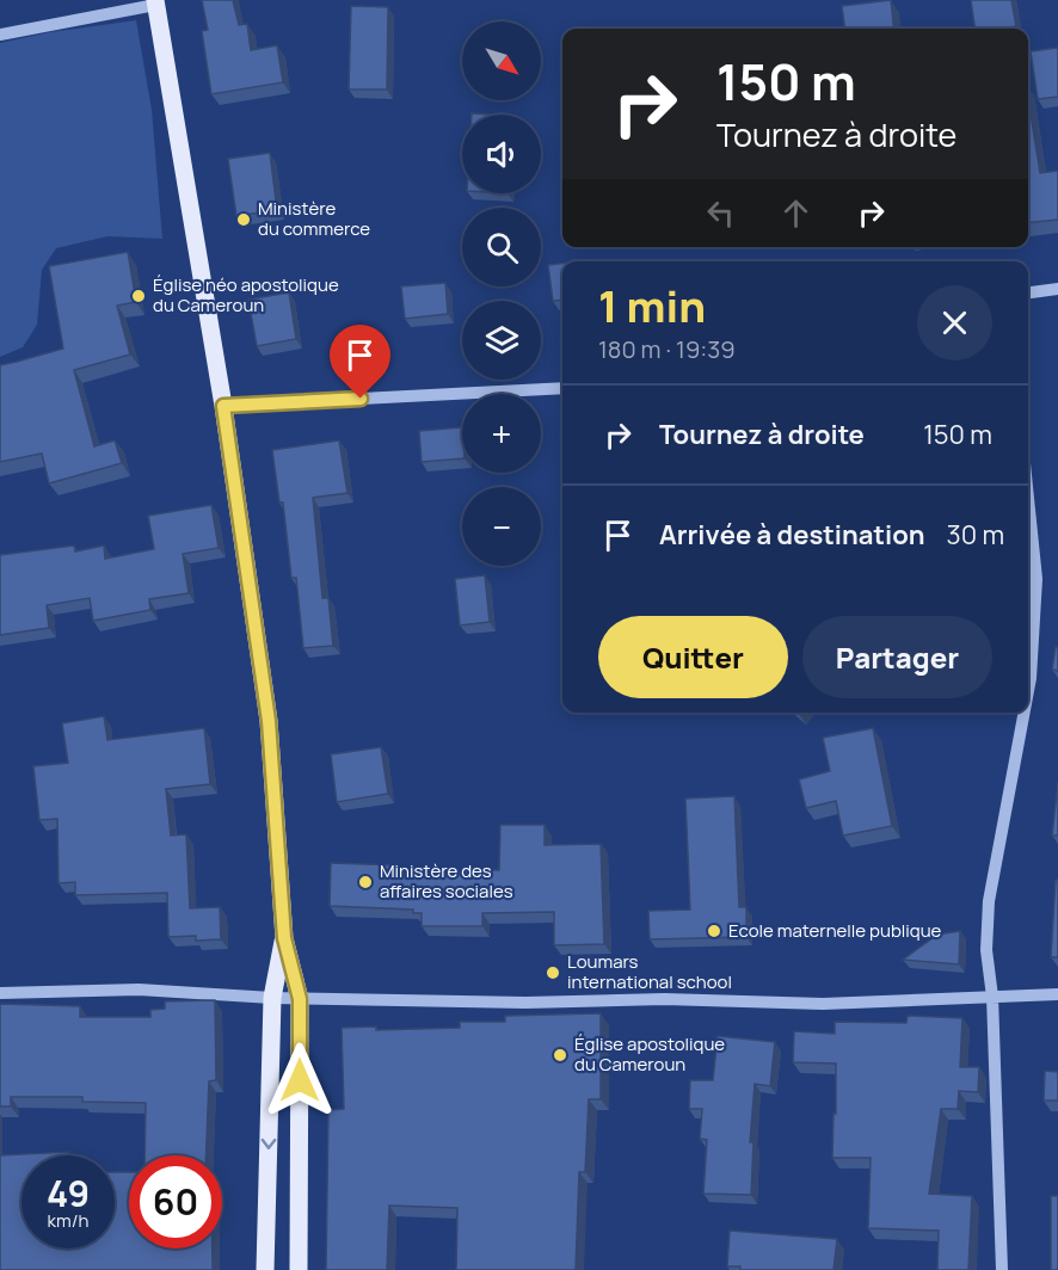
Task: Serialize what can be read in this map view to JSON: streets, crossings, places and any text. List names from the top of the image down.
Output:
{
  "places": [
    "Ministère du commerce",
    "Église néo apostolique du Cameroun",
    "Ministère des affaires sociales",
    "Ecole maternelle publique",
    "Loumars international school",
    "Église apostolique du Cameroun"
  ],
  "north": "bottom right",
  "page": {
    "map_buttons": ["+", "−"],
    "turn": ["150 m", "Tournez à droite"],
    "heading": ["1 min", "180 m · 19:39"],
    "list": [
      {
        "name": "Tournez à droite",
        "value": "150 m"
      },
      {
        "name": "Arrivée à destination",
        "value": "30 m"
      }
    ],
    "buttons": ["Quitter", "Partager"],
    "speed": "49 km/h",
    "limit": "60"
  }
}
